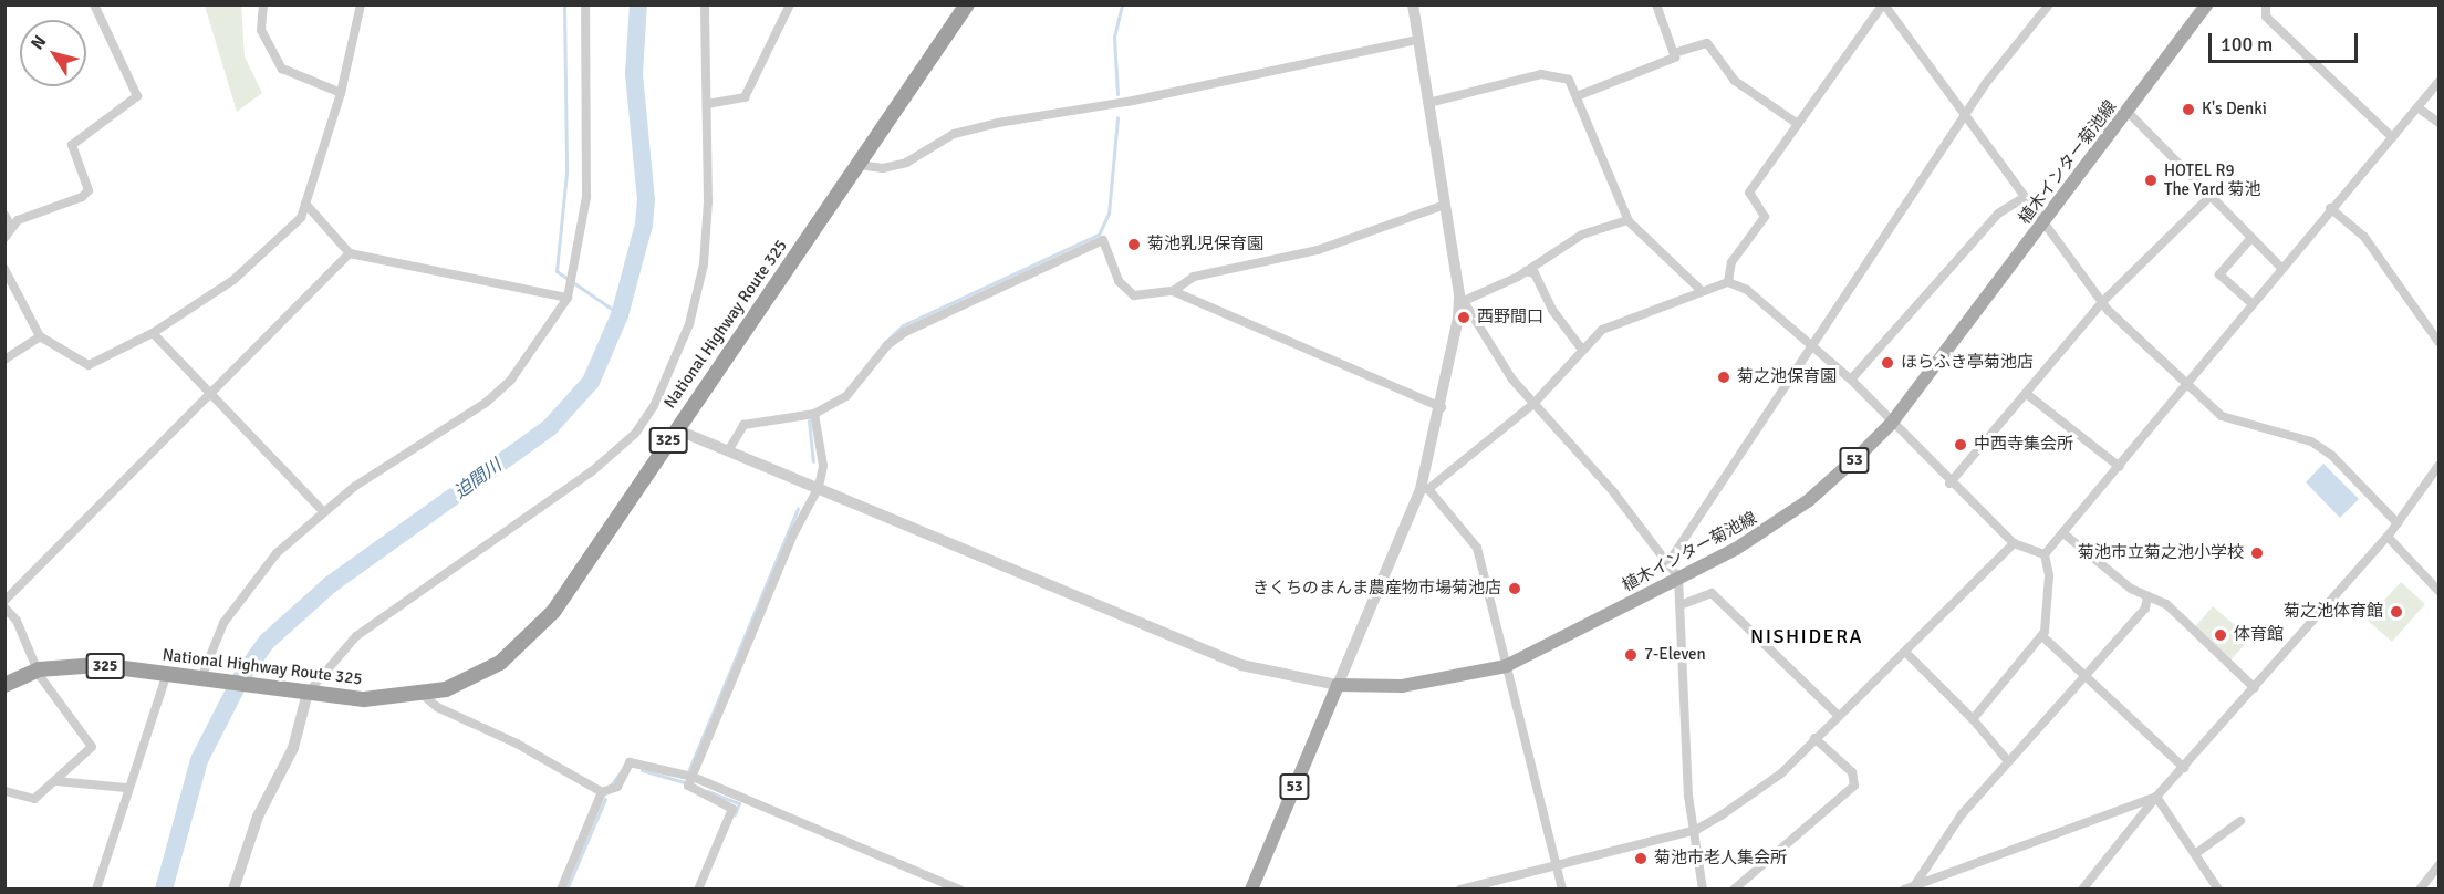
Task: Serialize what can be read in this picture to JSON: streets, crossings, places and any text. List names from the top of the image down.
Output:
{
  "streets": {
    "highway": ["National Highway Route 325", "325"],
    "main road": ["植木インター菊池線", "53"]
  },
  "crossings": [
    ["植木インター菊池線", "53"]
  ],
  "districts": ["NISHIDERA"],
  "water": ["迫間川"],
  "places": [
    "K's Denki",
    "HOTEL R9 The Yard 菊池",
    "菊池乳児保育園",
    "西野間口",
    "ほらふき亭菊池店",
    "菊之池保育園",
    "中西寺集会所",
    "菊池市立菊之池小学校",
    "きくちのまんま農産物市場菊池店",
    "菊之池体育館",
    "体育館",
    "7-Eleven",
    "菊池市老人集会所"
  ],
  "scale_bar": "100 m",
  "north": "top left"
}
